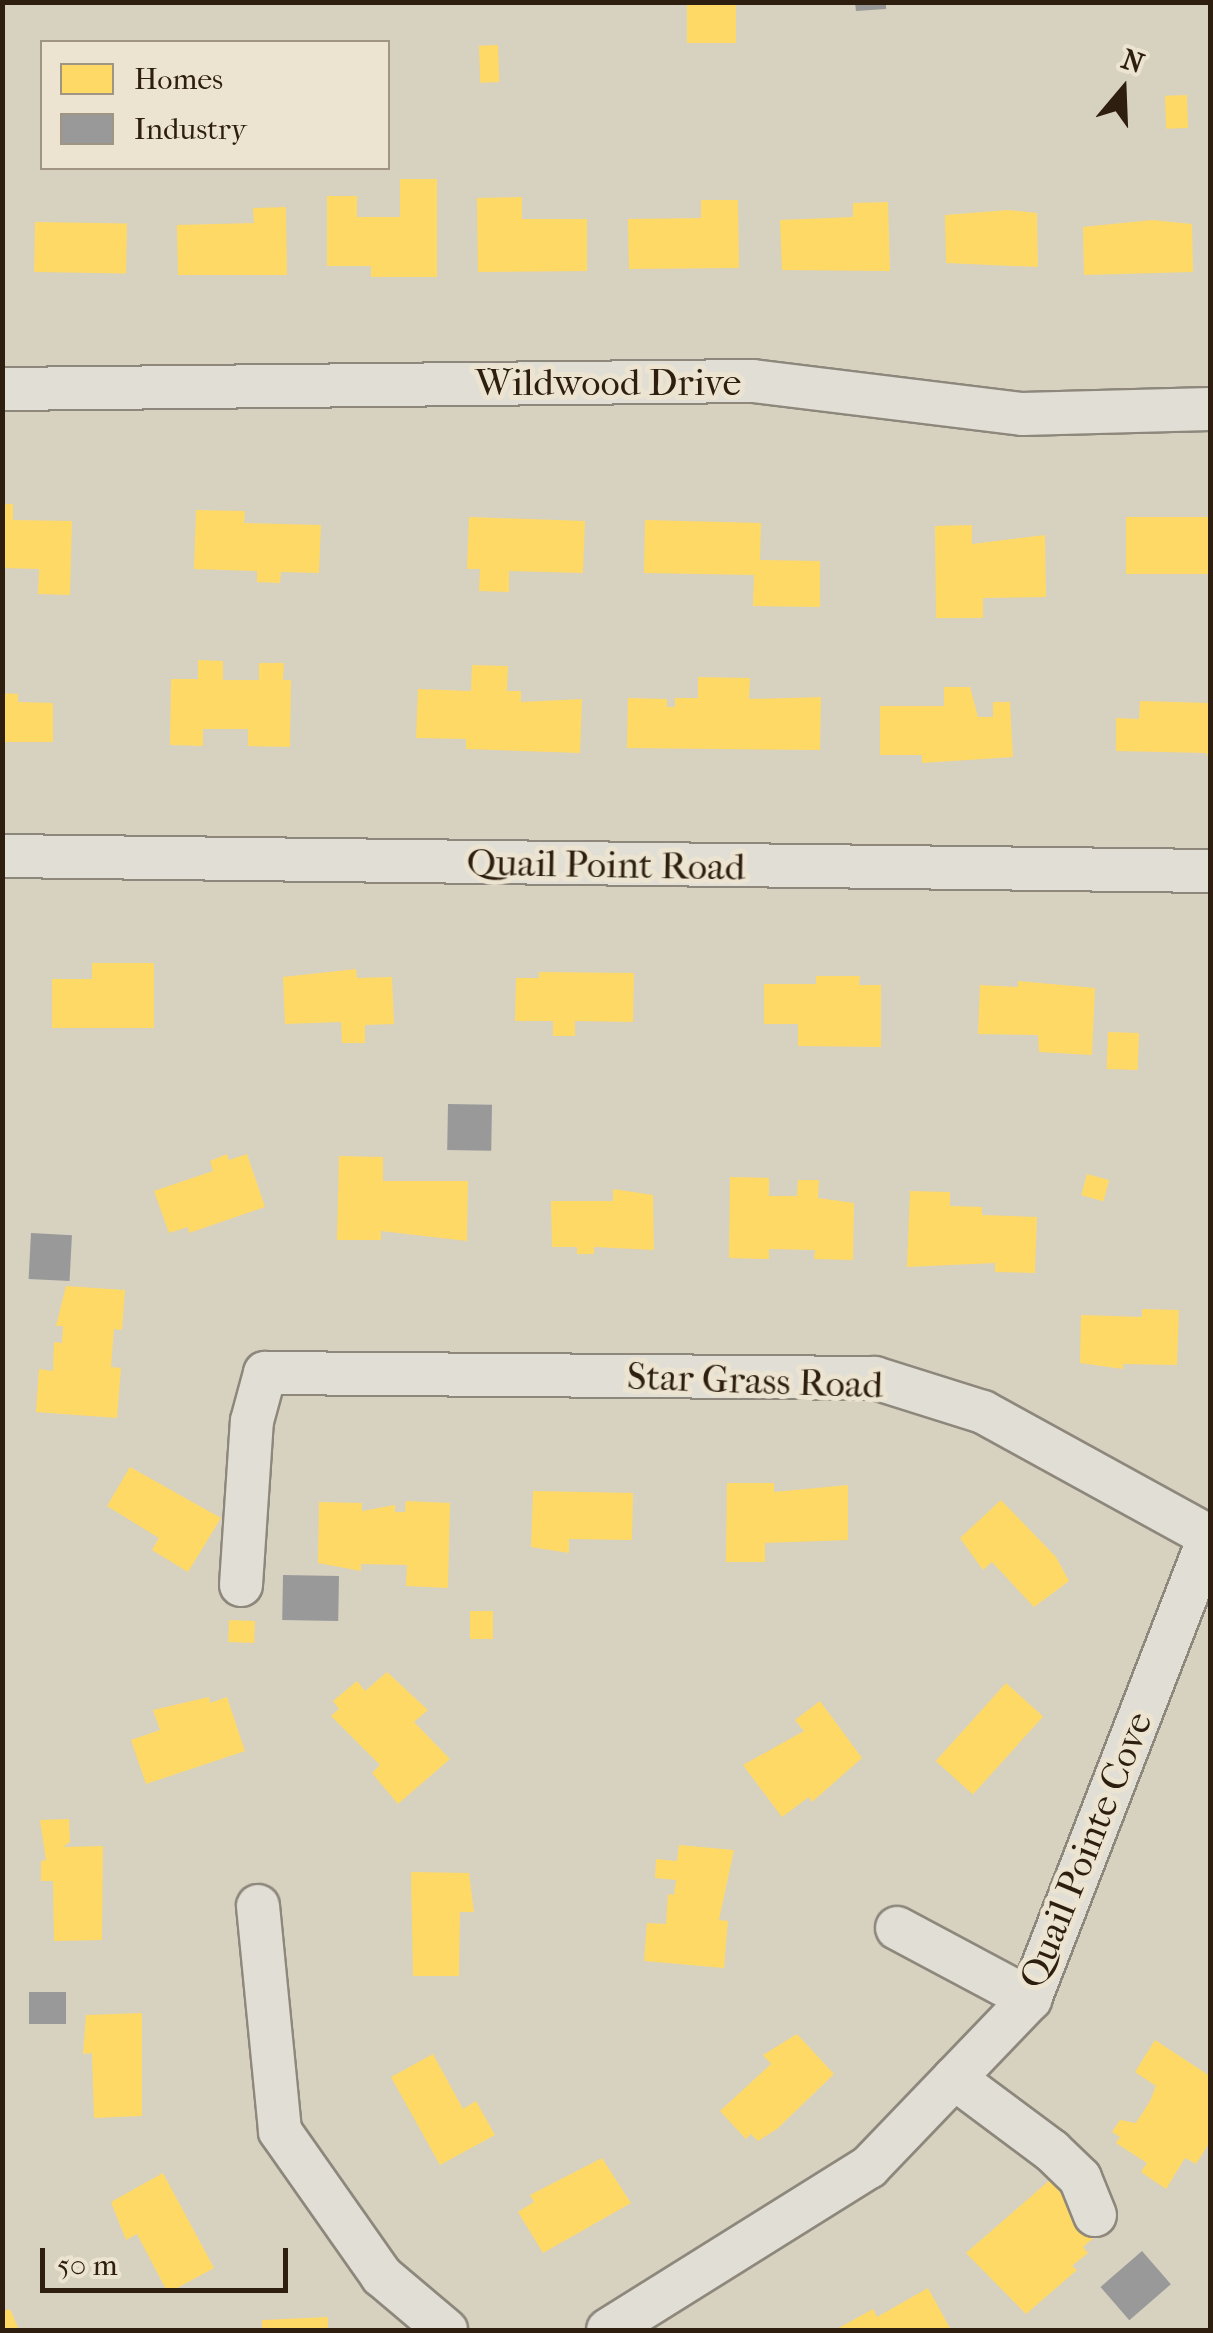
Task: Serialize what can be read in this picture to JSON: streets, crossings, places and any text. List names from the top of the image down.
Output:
{
  "streets": {
    "street": [
      "Wildwood Drive",
      "Quail Point Road",
      "Star Grass Road",
      "Quail Pointe Cove"
    ]
  },
  "crossings": [
    ["Star Grass Road", "Quail Pointe Cove"]
  ],
  "legend": ["Homes", "Industry"],
  "scale_bar": "50 m",
  "north": "top"
}
